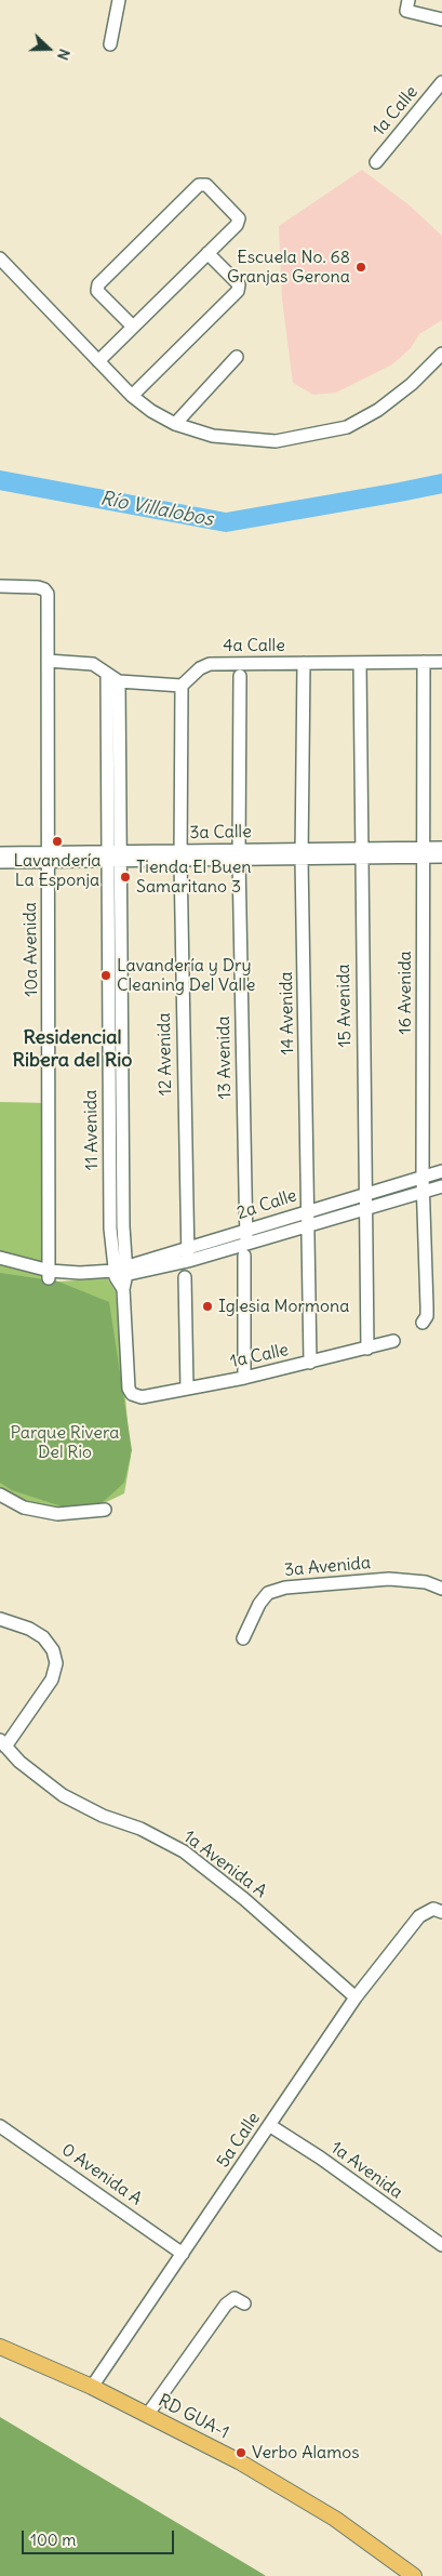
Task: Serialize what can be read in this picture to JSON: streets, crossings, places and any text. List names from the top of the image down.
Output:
{
  "streets": {
    "main road": ["RD GUA-1"],
    "street": [
      "1a Calle",
      "4a Calle",
      "3a Calle",
      "10a Avenida",
      "16 Avenida",
      "15 Avenida",
      "14 Avenida",
      "12 Avenida",
      "13 Avenida",
      "11 Avenida",
      "2a Calle",
      "3a Avenida",
      "1a Avenida A",
      "5a Calle",
      "1a Avenida",
      "0 Avenida A"
    ]
  },
  "crossings": [
    ["1a Calle", "15 Avenida"],
    ["1a Calle", "14 Avenida"],
    ["1a Calle", "13 Avenida"],
    ["1a Calle", "11 Avenida"],
    ["4a Calle", "16 Avenida"],
    ["4a Calle", "15 Avenida"],
    ["4a Calle", "14 Avenida"],
    ["4a Calle", "12 Avenida"],
    ["3a Calle", "10a Avenida"],
    ["3a Calle", "16 Avenida"],
    ["3a Calle", "15 Avenida"],
    ["3a Calle", "14 Avenida"],
    ["3a Calle", "12 Avenida"],
    ["3a Calle", "13 Avenida"],
    ["3a Calle", "11 Avenida"],
    ["16 Avenida", "2a Calle"],
    ["15 Avenida", "2a Calle"],
    ["14 Avenida", "2a Calle"],
    ["12 Avenida", "2a Calle"],
    ["13 Avenida", "2a Calle"],
    ["11 Avenida", "2a Calle"],
    ["1a Avenida A", "5a Calle"],
    ["5a Calle", "1a Avenida"],
    ["5a Calle", "0 Avenida A"],
    ["5a Calle", "RD GUA-1"]
  ],
  "districts": ["Residencial Ribera del Rio"],
  "water": ["Río Villalobos"],
  "parks": ["Parque Rivera Del Rio"],
  "places": [
    "Escuela No. 68 Granjas Gerona",
    "Lavandería La Esponja",
    "Tienda El Buen Samaritano 3",
    "Lavandería y Dry Cleaning Del Valle",
    "Iglesia Mormona",
    "Verbo Alamos"
  ],
  "scale_bar": "100 m",
  "north": "right"
}
